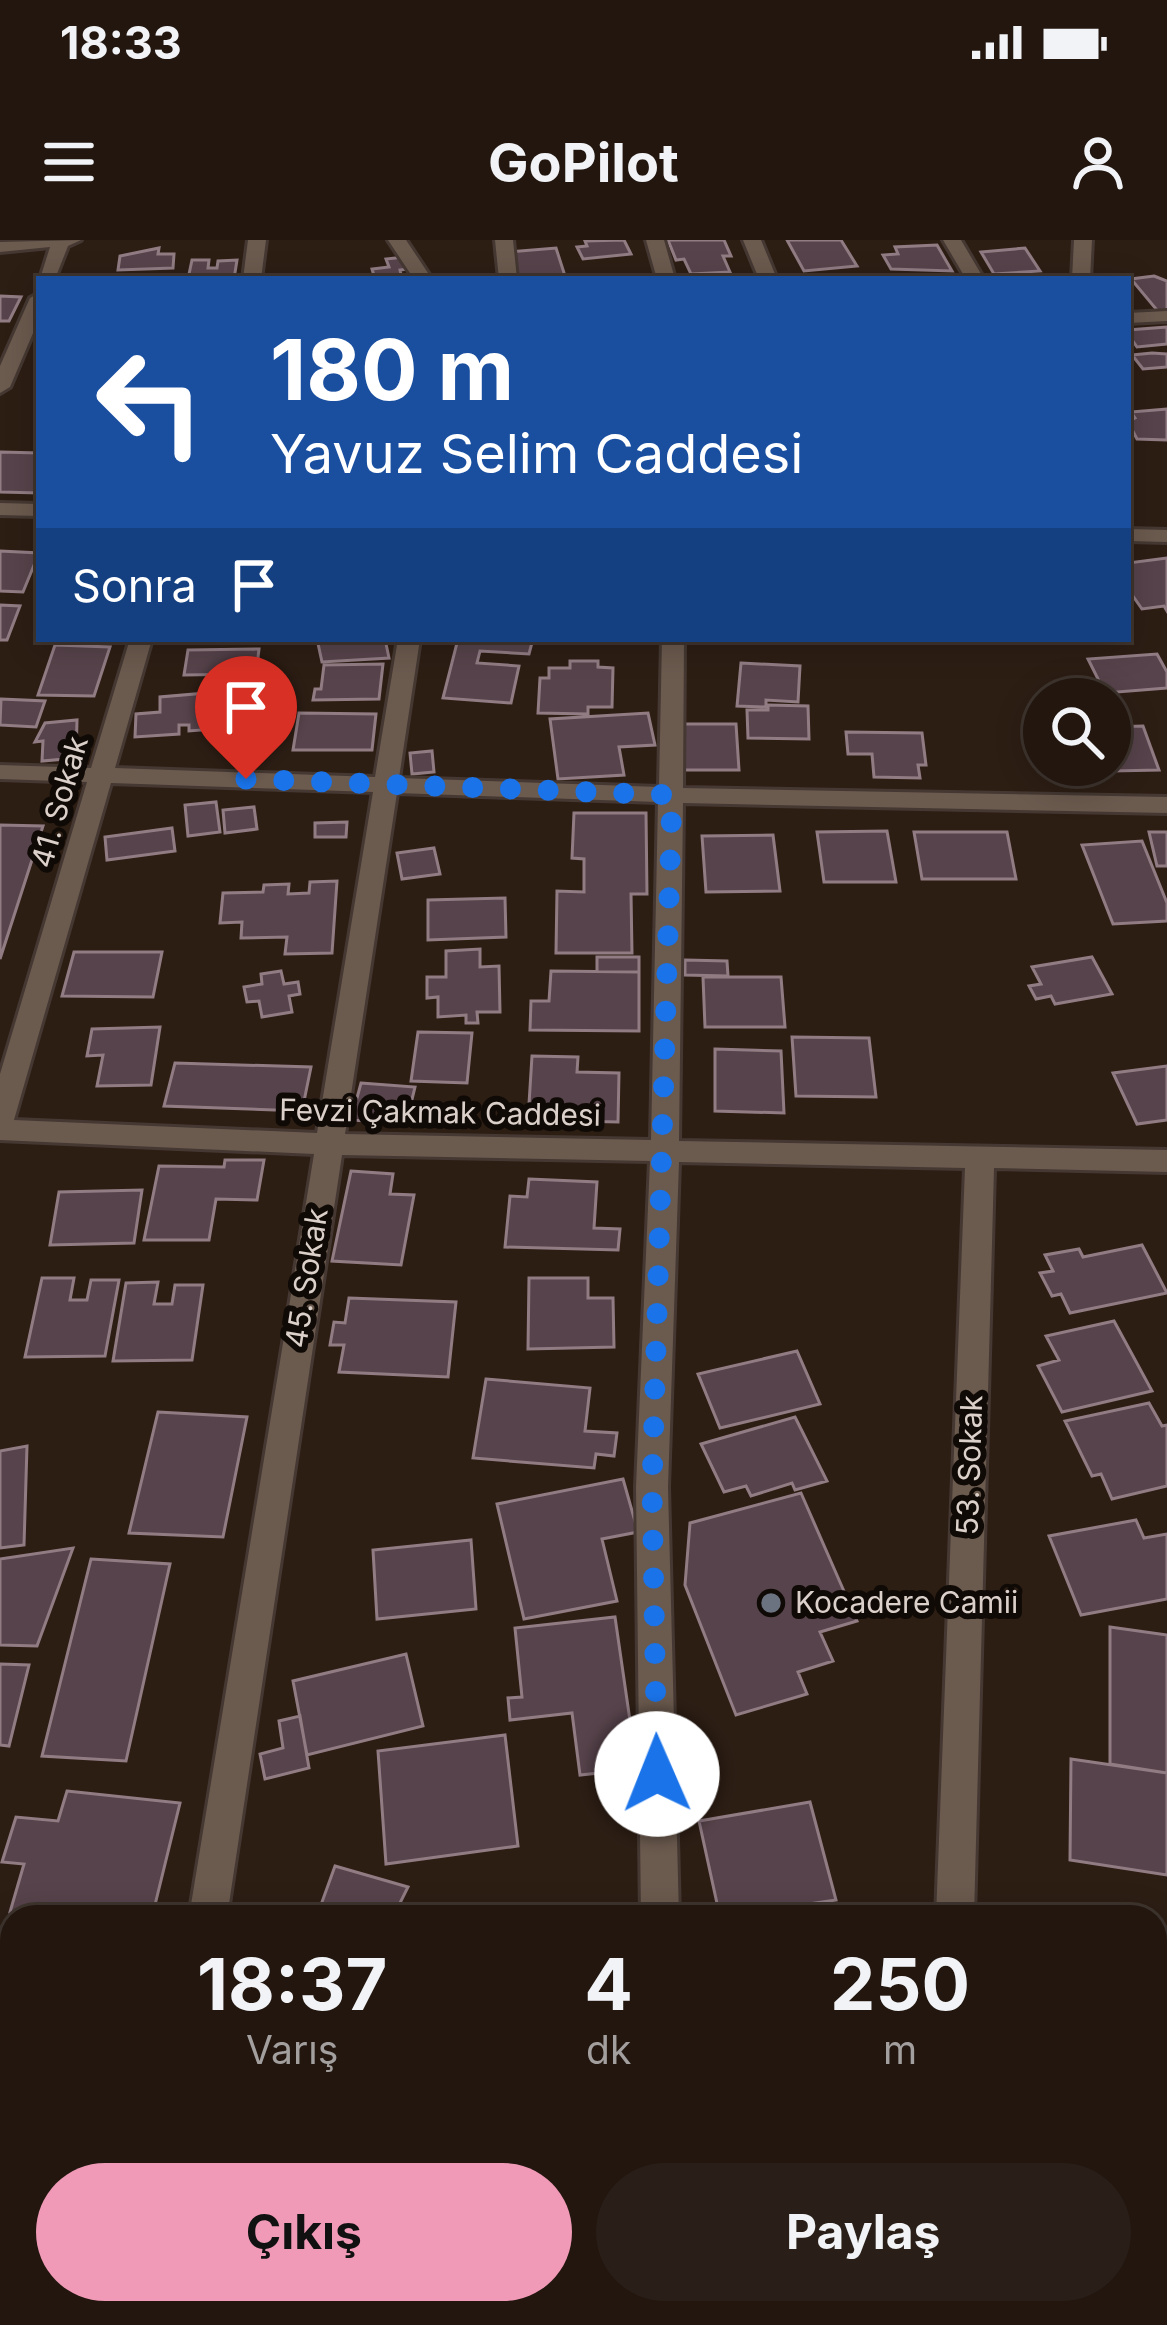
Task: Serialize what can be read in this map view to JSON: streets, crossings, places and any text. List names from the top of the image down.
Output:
{
  "streets": {
    "street": [
      "41. Sokak",
      "Fevzi Çakmak Caddesi",
      "45. Sokak",
      "53. Sokak"
    ]
  },
  "crossings": [
    ["41. Sokak", "Fevzi Çakmak Caddesi"],
    ["Fevzi Çakmak Caddesi", "45. Sokak"],
    ["Fevzi Çakmak Caddesi", "53. Sokak"]
  ],
  "places": ["Kocadere Camii"],
  "page": {
    "status": "18:33",
    "header": "GoPilot",
    "turn": ["180 m", "Yavuz Selim Caddesi"],
    "then": "Sonra",
    "eta": [
      "18:37",
      "Varış",
      "4",
      "dk",
      "250",
      "m"
    ],
    "buttons": ["Çıkış", "Paylaş"]
  }
}
